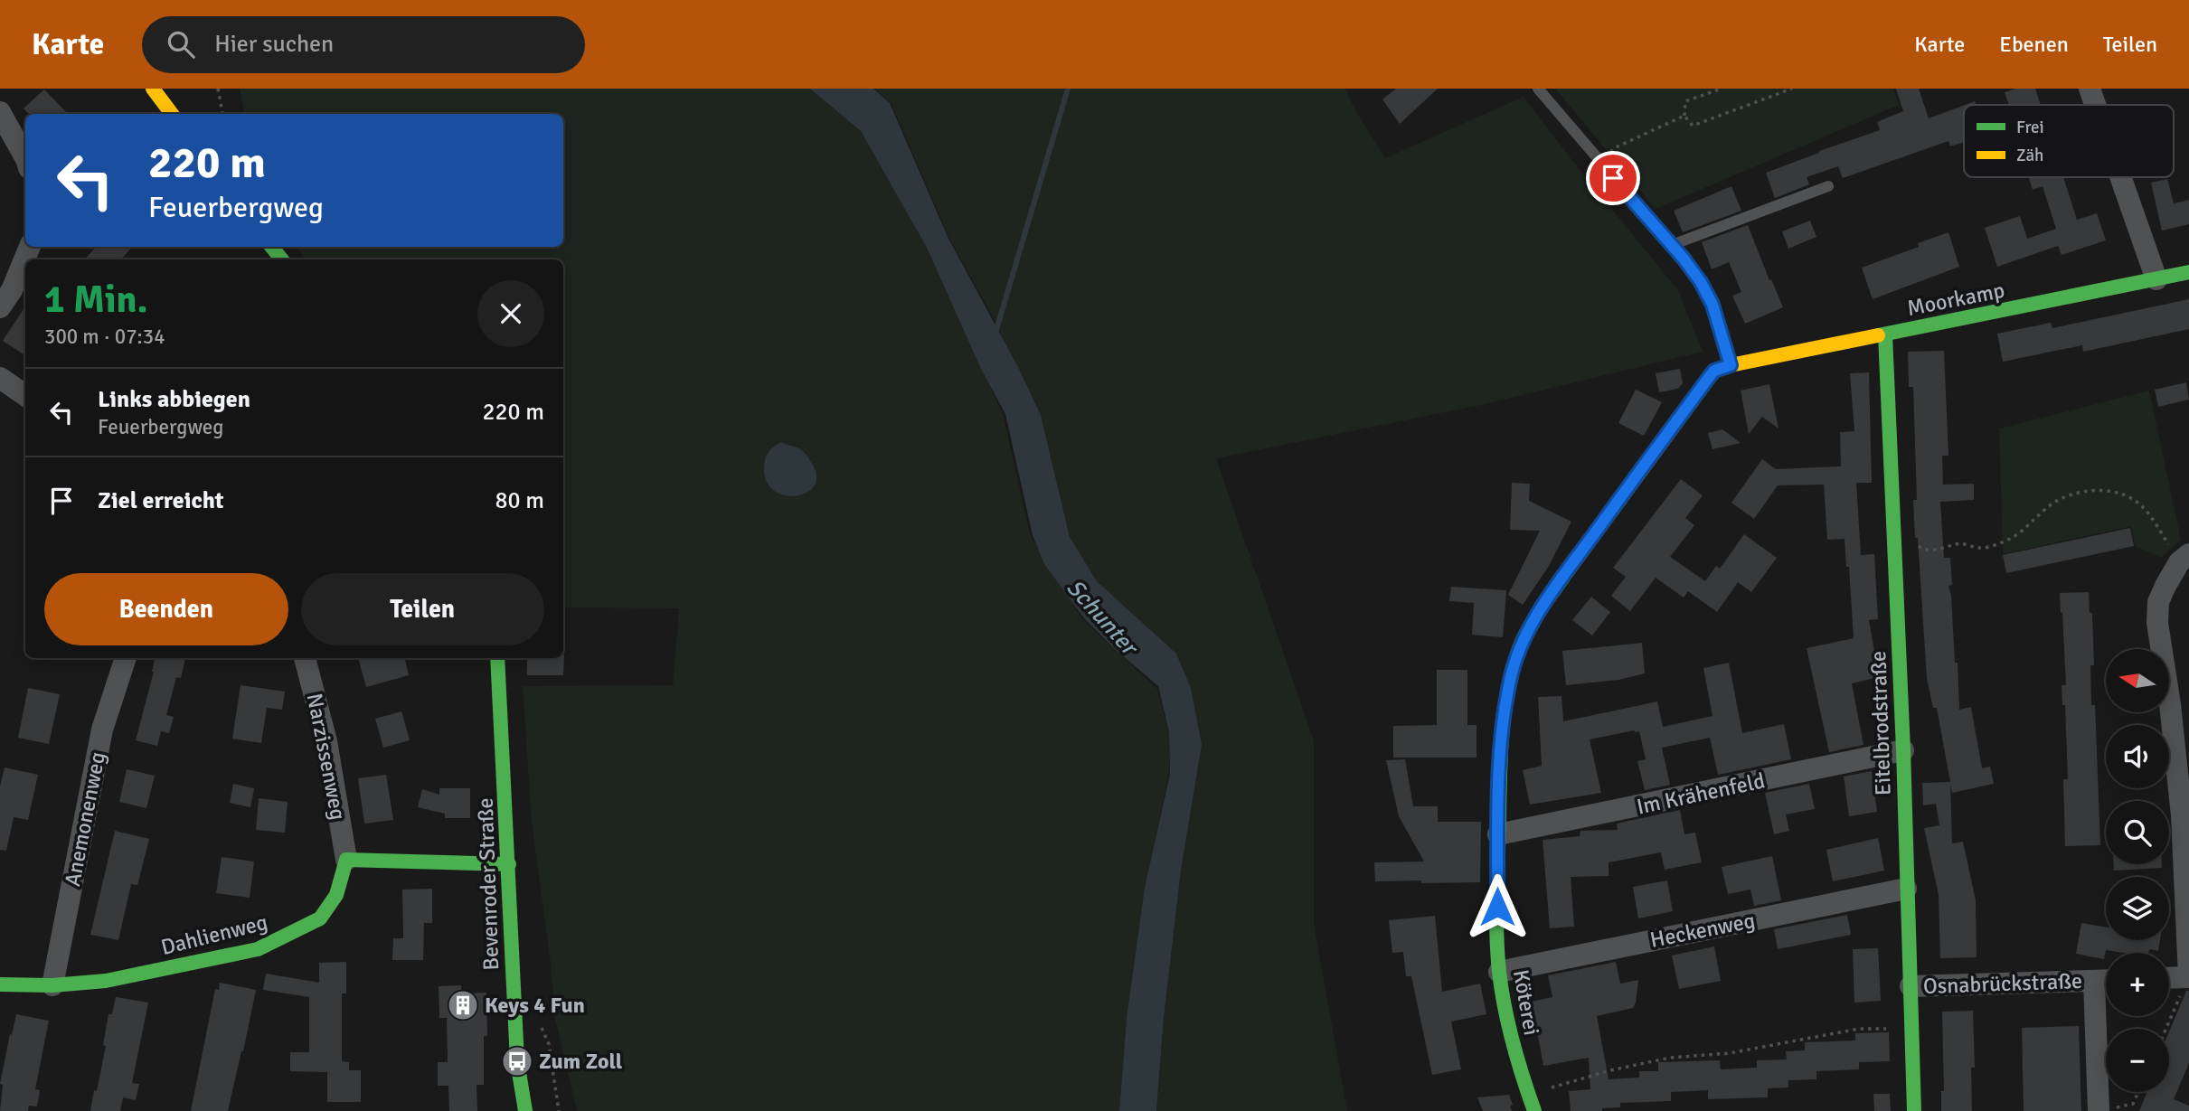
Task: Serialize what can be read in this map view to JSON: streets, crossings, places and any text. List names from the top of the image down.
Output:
{
  "streets": {
    "street": [
      "Moorkamp",
      "Eitelbrodstraße",
      "Narzissenweg",
      "Im Krähenfeld",
      "Anemonenweg",
      "Bevenroder Straße",
      "Heckenweg",
      "Dahlienweg",
      "Osnabrückstraße",
      "Köterei"
    ]
  },
  "crossings": [
    ["Moorkamp", "Eitelbrodstraße"],
    ["Moorkamp", "Köterei"],
    ["Eitelbrodstraße", "Im Krähenfeld"],
    ["Eitelbrodstraße", "Heckenweg"],
    ["Eitelbrodstraße", "Osnabrückstraße"],
    ["Narzissenweg", "Dahlienweg"],
    ["Im Krähenfeld", "Köterei"],
    ["Anemonenweg", "Dahlienweg"],
    ["Heckenweg", "Köterei"]
  ],
  "water": ["Schunter"],
  "places": {
    "building": ["Keys 4 Fun"],
    "bus stop": ["Zum Zoll"]
  },
  "legend": ["Frei", "Zäh"],
  "north": "left",
  "page": {
    "header": "Karte",
    "search": "Hier suchen",
    "nav": ["Karte", "Ebenen", "Teilen"],
    "turn": ["220 m", "Feuerbergweg"],
    "heading": ["1 Min.", "300 m · 07:34"],
    "list": [
      {
        "name": "Links abbiegen",
        "note": "Feuerbergweg",
        "value": "220 m"
      },
      {
        "name": "Ziel erreicht",
        "value": "80 m"
      }
    ],
    "buttons": ["Beenden", "Teilen"],
    "map_buttons": ["+", "−"]
  }
}
